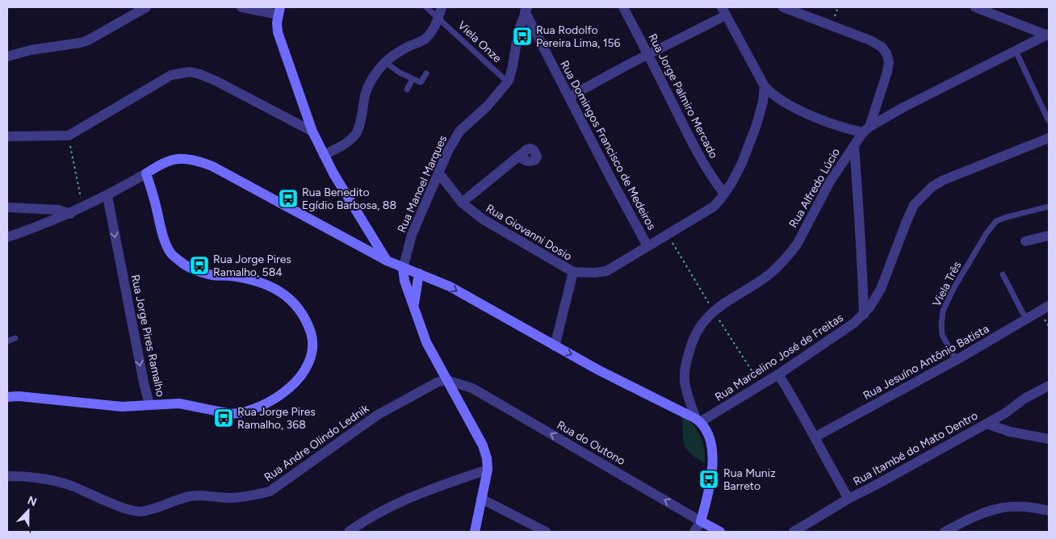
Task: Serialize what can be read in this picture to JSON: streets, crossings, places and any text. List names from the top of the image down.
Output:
{
  "streets": {
    "street": [
      "Rua Jorge Palmiro Mercado",
      "Rua Domingos Francisco de Medeiros",
      "Rua Manoel Marques",
      "Rua Alfredo Lúcio",
      "Rua Giovanni Dosio",
      "Rua Jorge Pires Ramalho",
      "Rua Marcelino José de Freitas",
      "Rua Jesuíno Antônio Batista",
      "Rua Andre Olindo Lednik",
      "Rua do Outono",
      "Rua Itambé do Mato Dentro"
    ],
    "lane": ["Viela Onze", "Viela Três"]
  },
  "crossings": [
    ["Viela Onze", "Rua Manoel Marques"],
    ["Rua Manoel Marques", "Rua Giovanni Dosio"],
    ["Rua Alfredo Lúcio", "Rua Marcelino José de Freitas"],
    ["Viela Três", "Rua Jesuíno Antônio Batista"],
    ["Rua Andre Olindo Lednik", "Rua do Outono"]
  ],
  "places": {
    "bus stop": [
      "Rua Rodolfo Pereira Lima, 156",
      "Rua Benedito Egídio Barbosa, 88",
      "Rua Jorge Pires Ramalho, 584",
      "Rua Jorge Pires Ramalho, 368",
      "Rua Muniz Barreto"
    ]
  },
  "north": "top"
}
